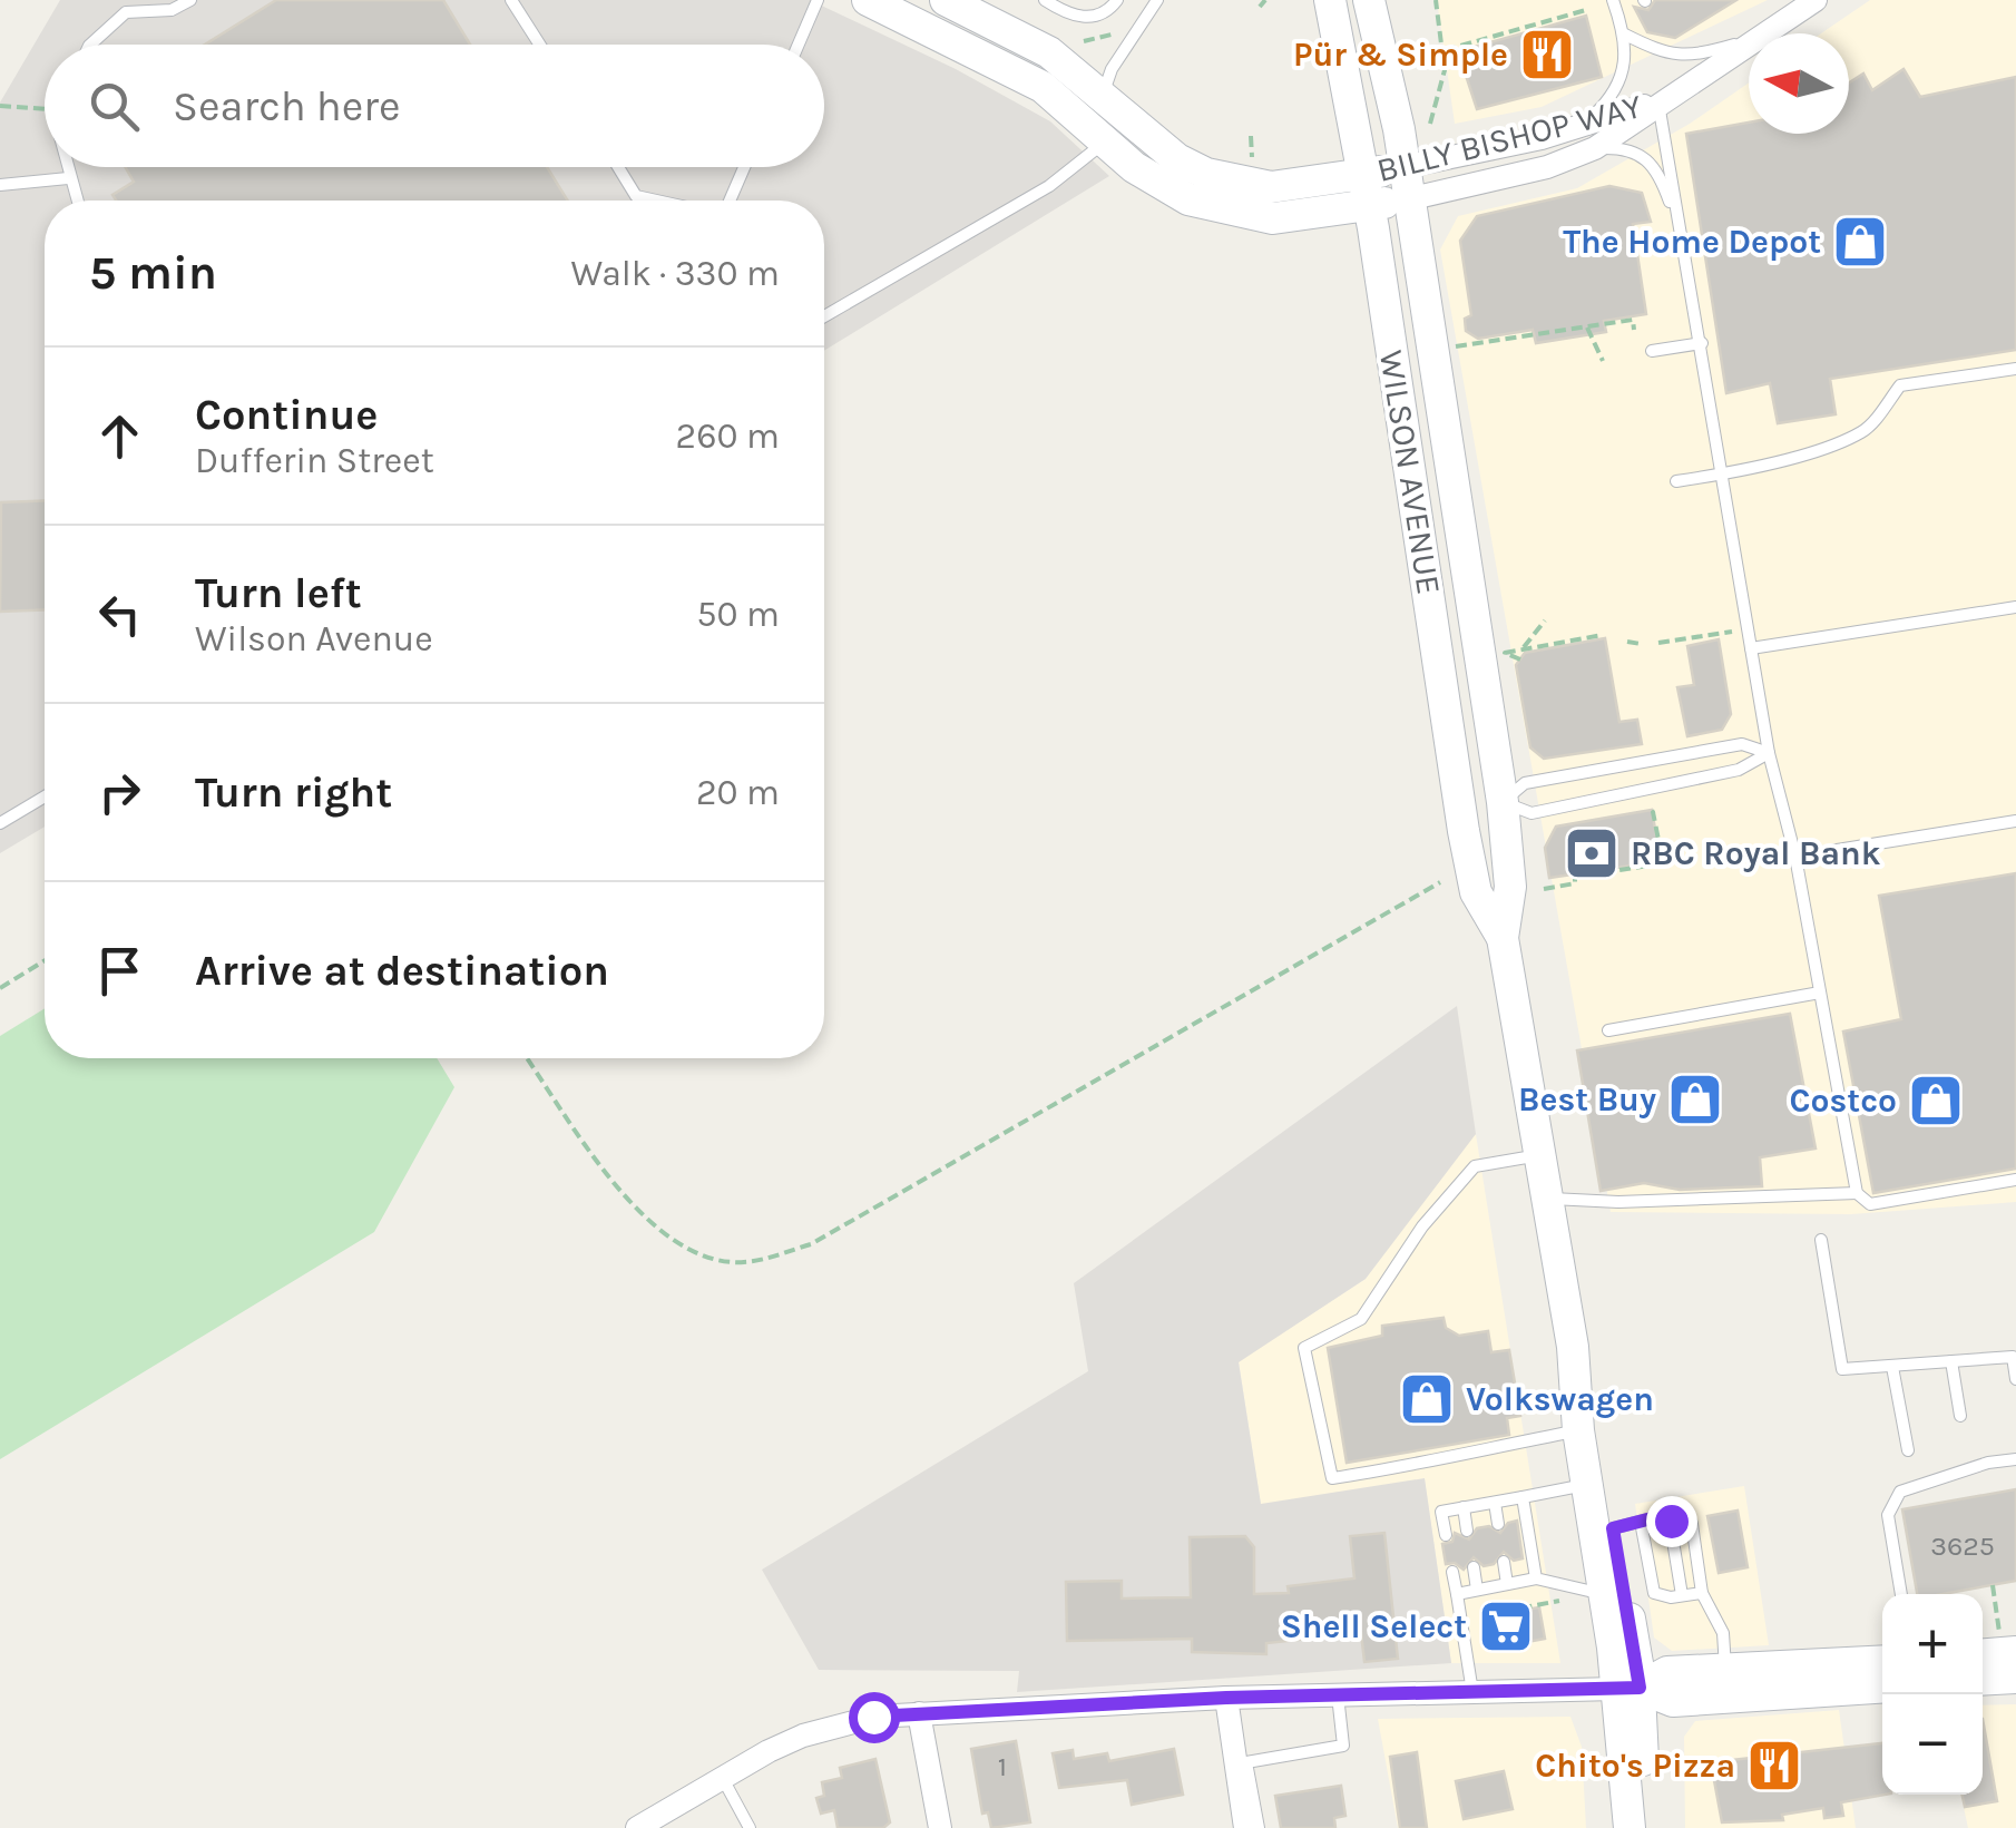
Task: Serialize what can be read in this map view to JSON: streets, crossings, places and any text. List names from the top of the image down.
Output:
{
  "streets": {
    "main road": ["BILLY BISHOP WAY", "WILSON AVENUE"]
  },
  "crossings": [
    ["BILLY BISHOP WAY", "WILSON AVENUE"]
  ],
  "places": {
    "restaurant": ["Pür & Simple", "Chito's Pizza"],
    "shop": [
      "The Home Depot",
      "Best Buy",
      "Costco",
      "Volkswagen"
    ],
    "bank": ["RBC Royal Bank"],
    "supermarket": ["Shell Select"]
  },
  "house_numbers": ["3625", "1"],
  "north": "left",
  "page": {
    "search": "Search here",
    "heading": ["5 min", "Walk · 330 m"],
    "list": [
      ["Continue", "Dufferin Street", "260 m"],
      ["Turn left", "Wilson Avenue", "50 m"],
      ["Turn right", "20 m"],
      "Arrive at destination"
    ],
    "map_buttons": ["+", "−"]
  }
}
